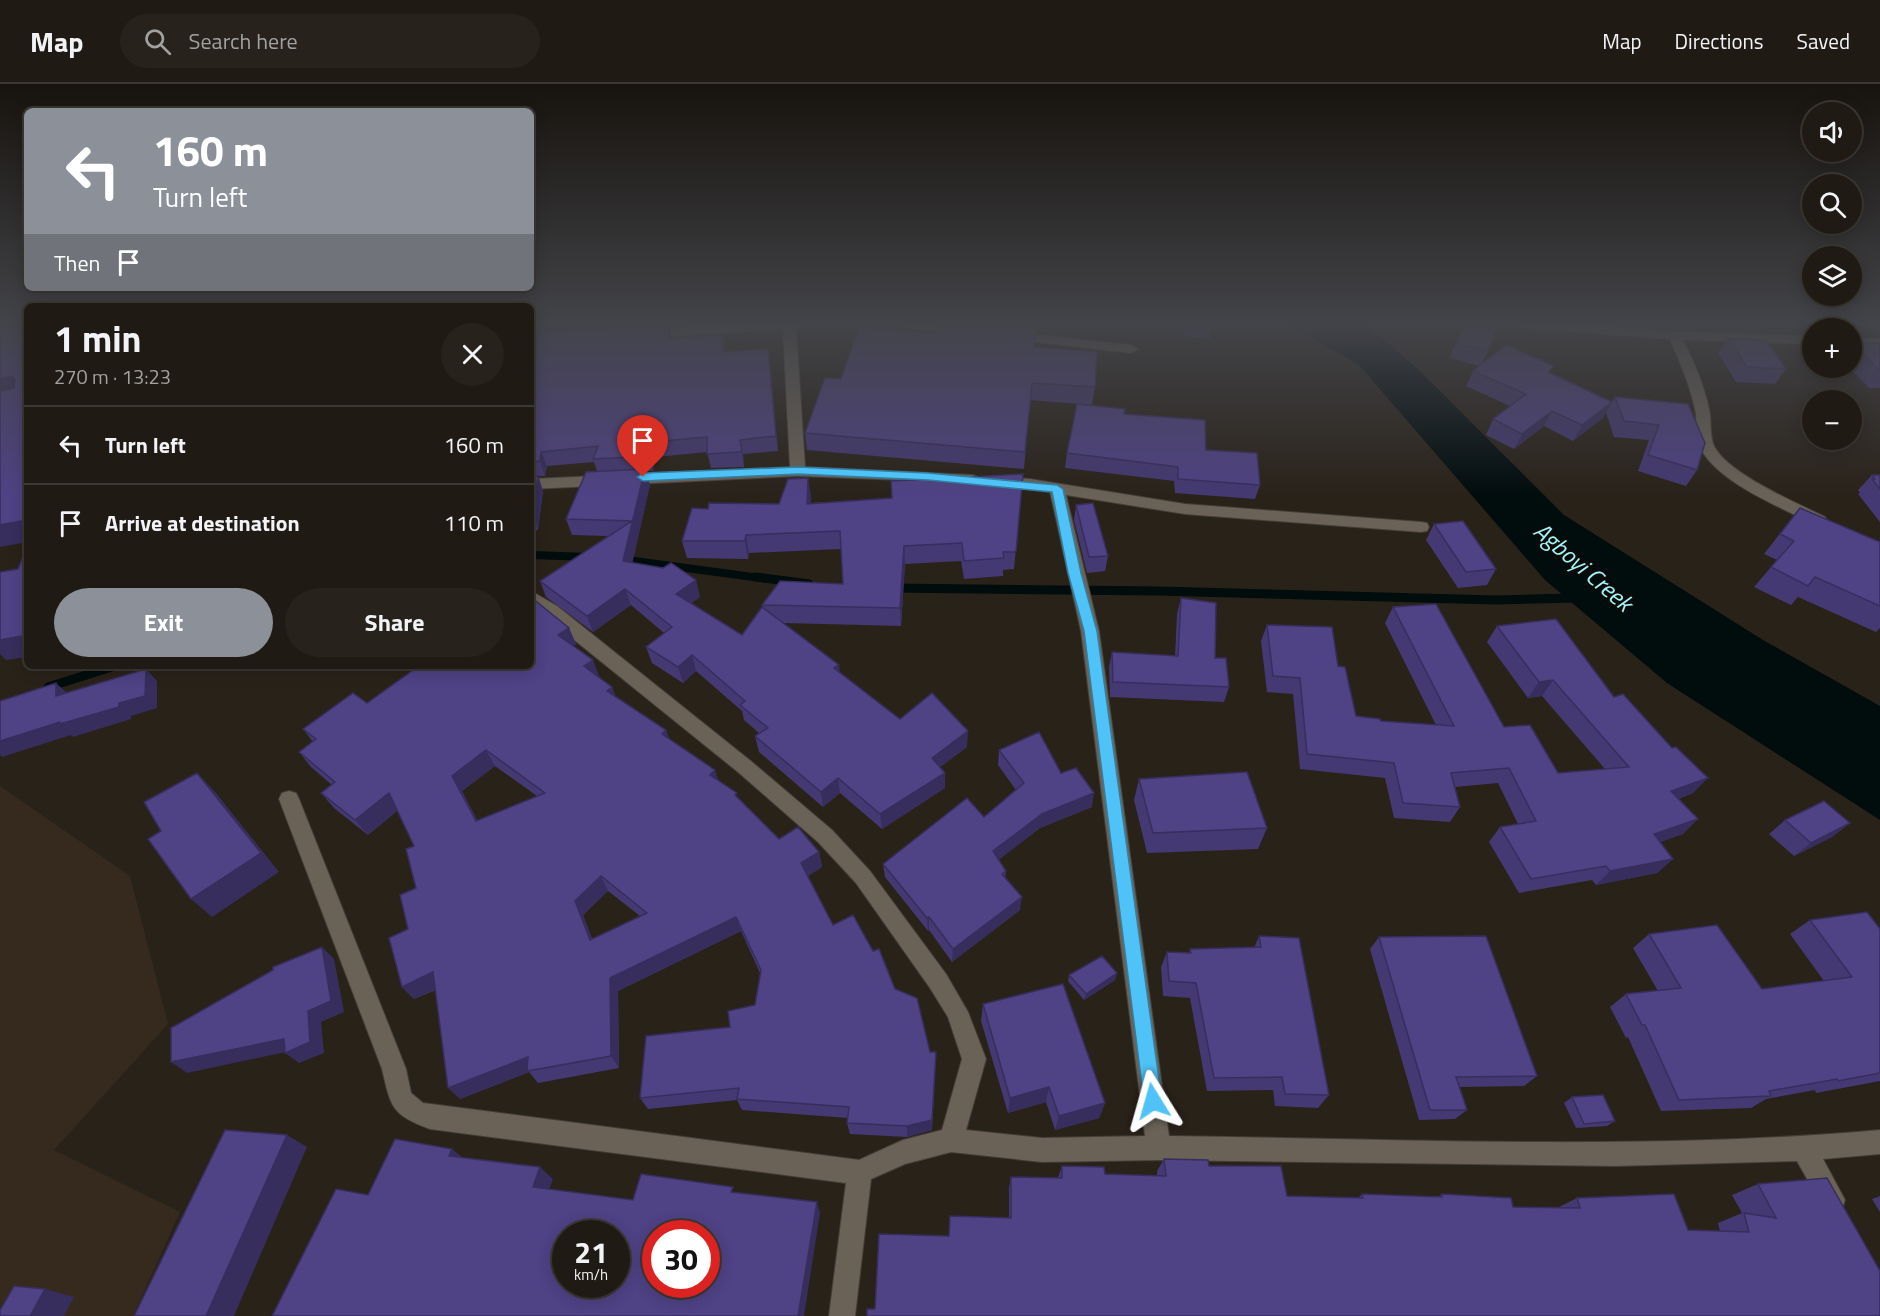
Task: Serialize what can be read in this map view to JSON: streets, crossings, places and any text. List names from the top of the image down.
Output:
{
  "water": ["Agboyi Creek"],
  "page": {
    "header": "Map",
    "search": "Search here",
    "nav": ["Map", "Directions", "Saved"],
    "map_buttons": ["+", "−"],
    "turn": ["160 m", "Turn left"],
    "then": "Then",
    "heading": ["1 min", "270 m · 13:23"],
    "list": [
      {
        "name": "Turn left",
        "value": "160 m"
      },
      {
        "name": "Arrive at destination",
        "value": "110 m"
      }
    ],
    "buttons": ["Exit", "Share"],
    "speed": "21 km/h",
    "limit": "30"
  }
}
